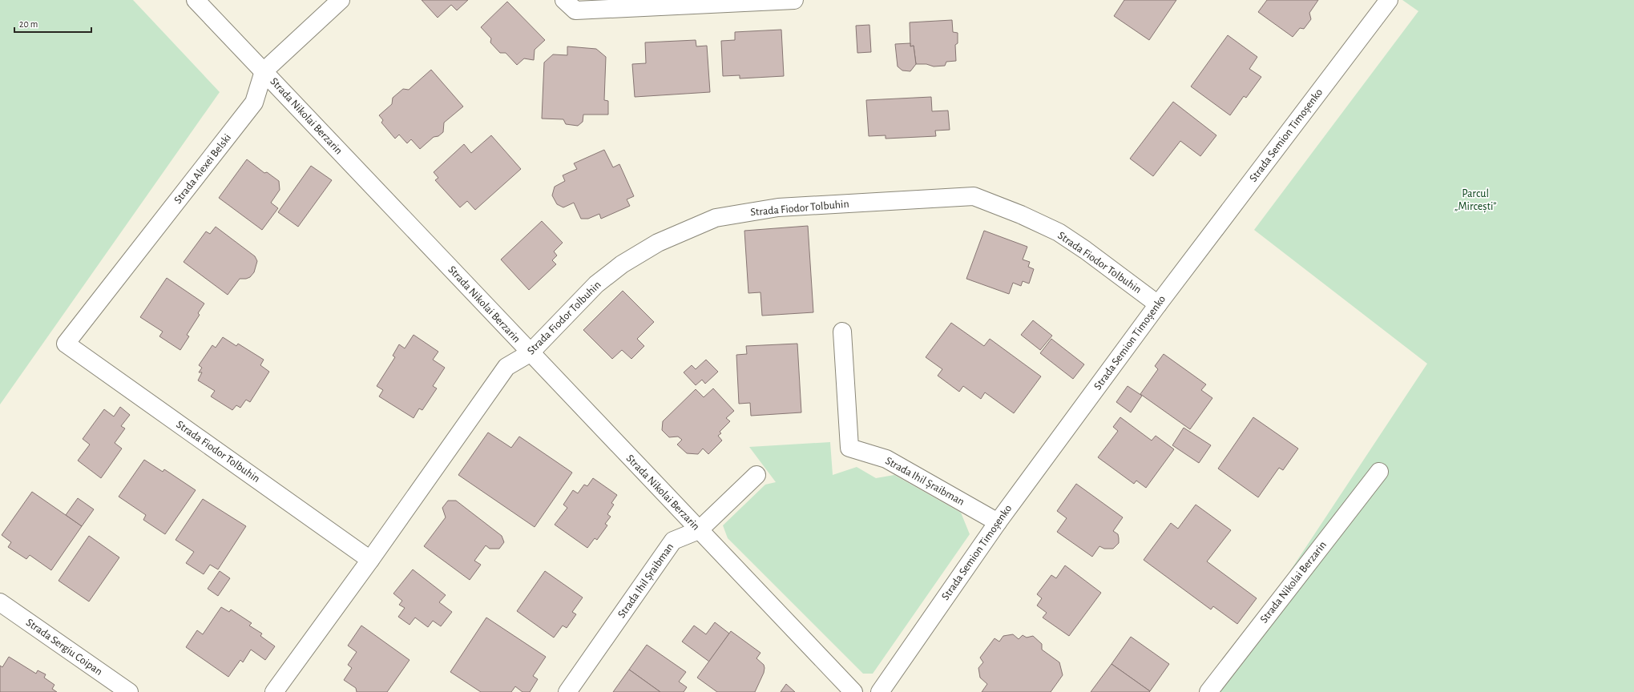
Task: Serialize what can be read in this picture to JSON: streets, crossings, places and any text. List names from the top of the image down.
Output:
{
  "streets": {
    "street": [
      "Strada Nikolai Berzarin",
      "Strada Semion Timoșenko",
      "Strada Alexei Belski",
      "Strada Fiodor Tolbuhin",
      "Strada Ihil Șraibman",
      "Strada Sergiu Coipan"
    ]
  },
  "crossings": [
    ["Strada Nikolai Berzarin", "Strada Alexei Belski"],
    ["Strada Nikolai Berzarin", "Strada Fiodor Tolbuhin"],
    ["Strada Nikolai Berzarin", "Strada Ihil Șraibman"],
    ["Strada Semion Timoșenko", "Strada Fiodor Tolbuhin"],
    ["Strada Semion Timoșenko", "Strada Ihil Șraibman"],
    ["Strada Alexei Belski", "Strada Fiodor Tolbuhin"]
  ],
  "parks": ["Parcul „Mircești”"],
  "scale_bar": "20 m"
}
